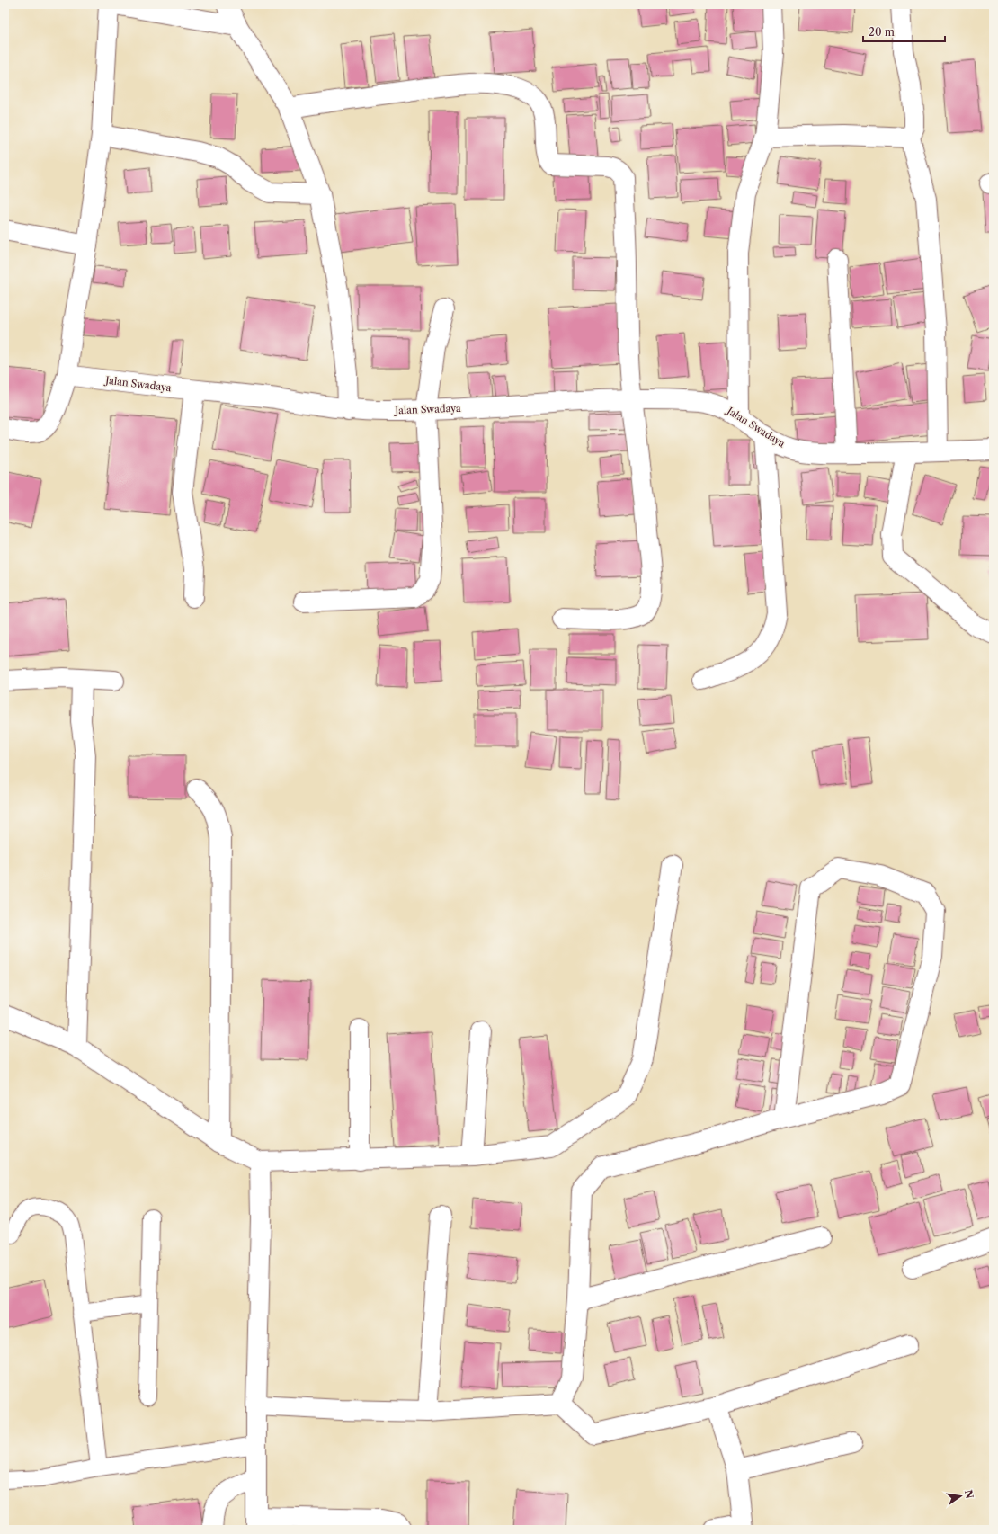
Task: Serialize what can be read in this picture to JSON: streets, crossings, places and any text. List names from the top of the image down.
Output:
{
  "streets": {
    "street": ["Jalan Swadaya"]
  },
  "scale_bar": "20 m",
  "north": "right"
}
